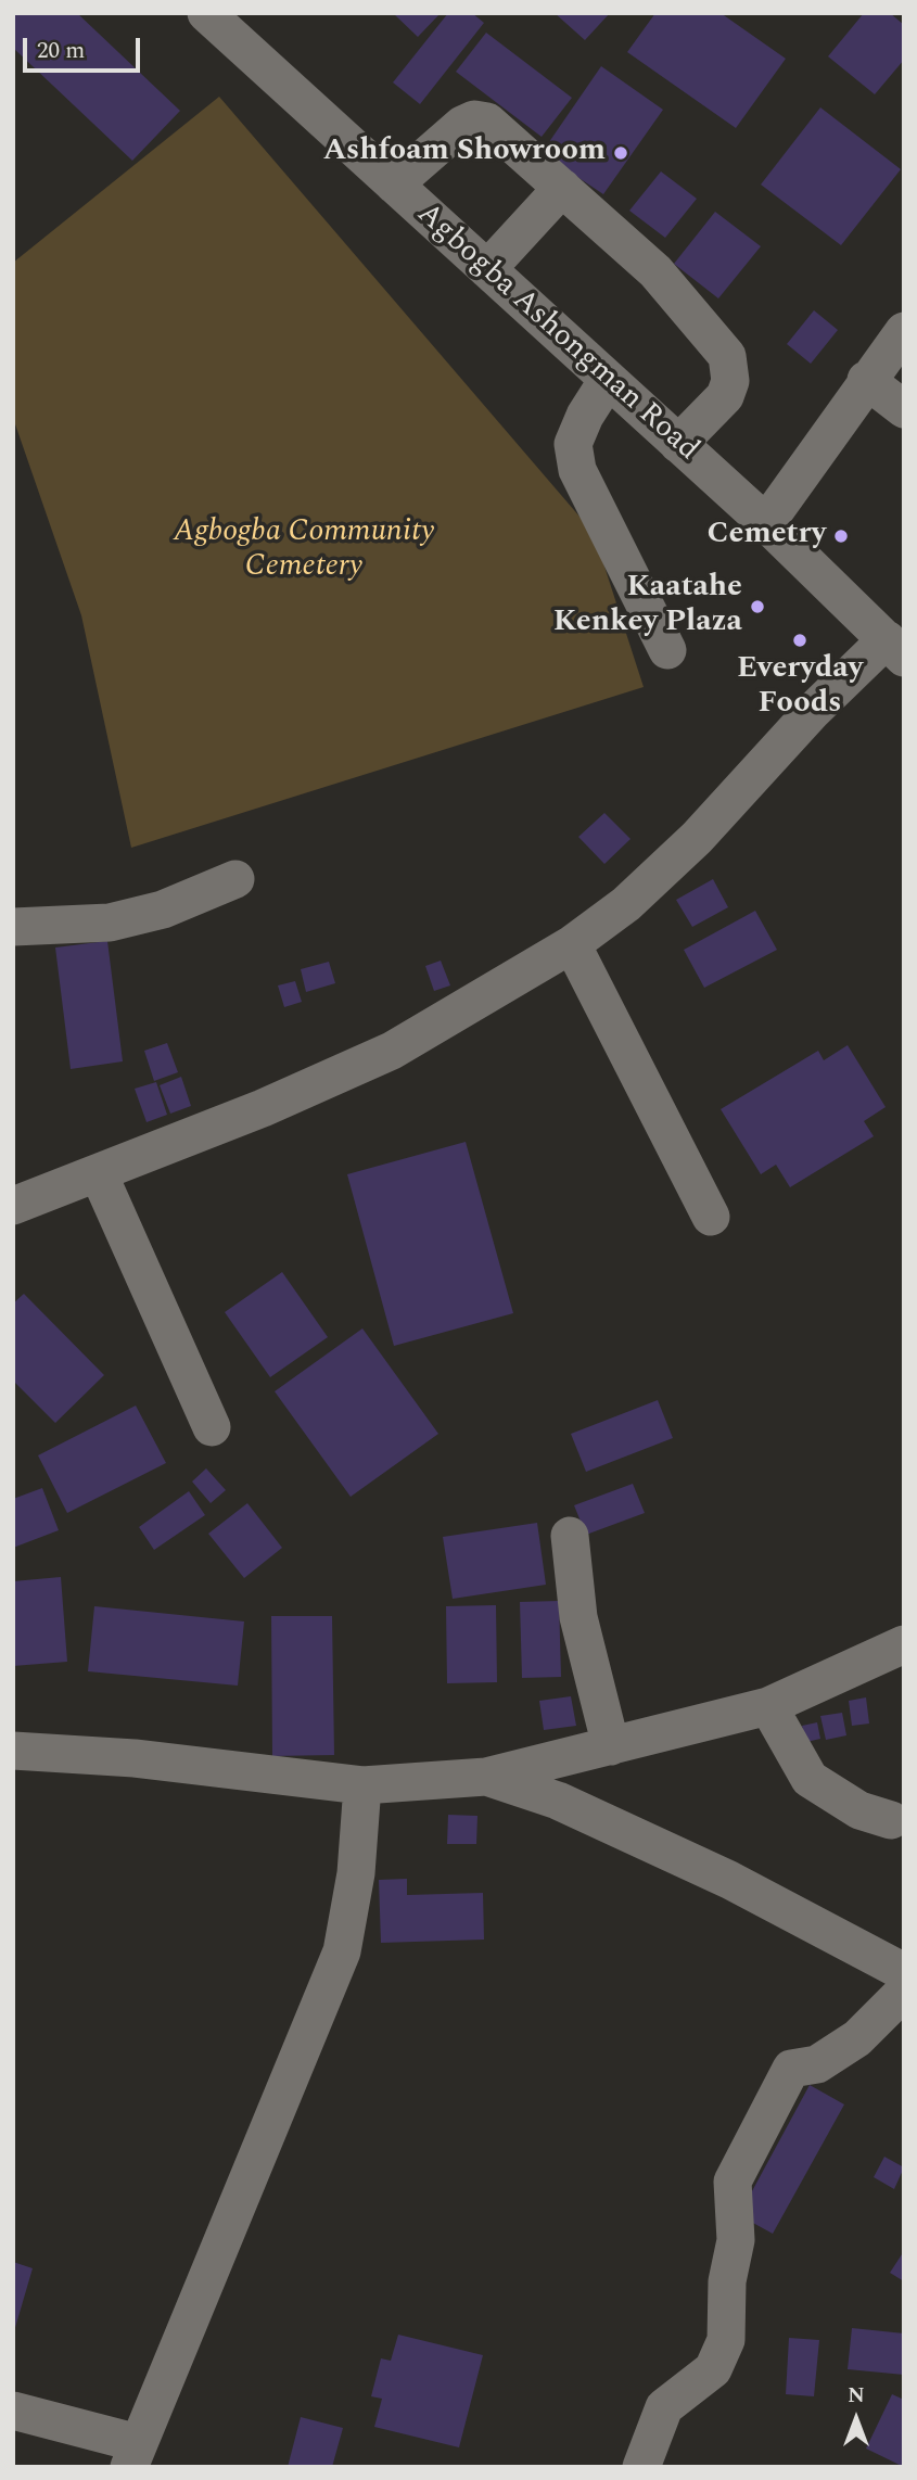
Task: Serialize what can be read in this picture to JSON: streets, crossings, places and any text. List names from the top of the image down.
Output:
{
  "streets": {
    "street": ["Agbogba Ashongman Road"]
  },
  "parks": ["Agbogba Community Cemetery"],
  "places": [
    "Ashfoam Showroom",
    "Cemetry",
    "Kaatahe Kenkey Plaza",
    "Everyday Foods"
  ],
  "scale_bar": "20 m",
  "north": "top"
}
